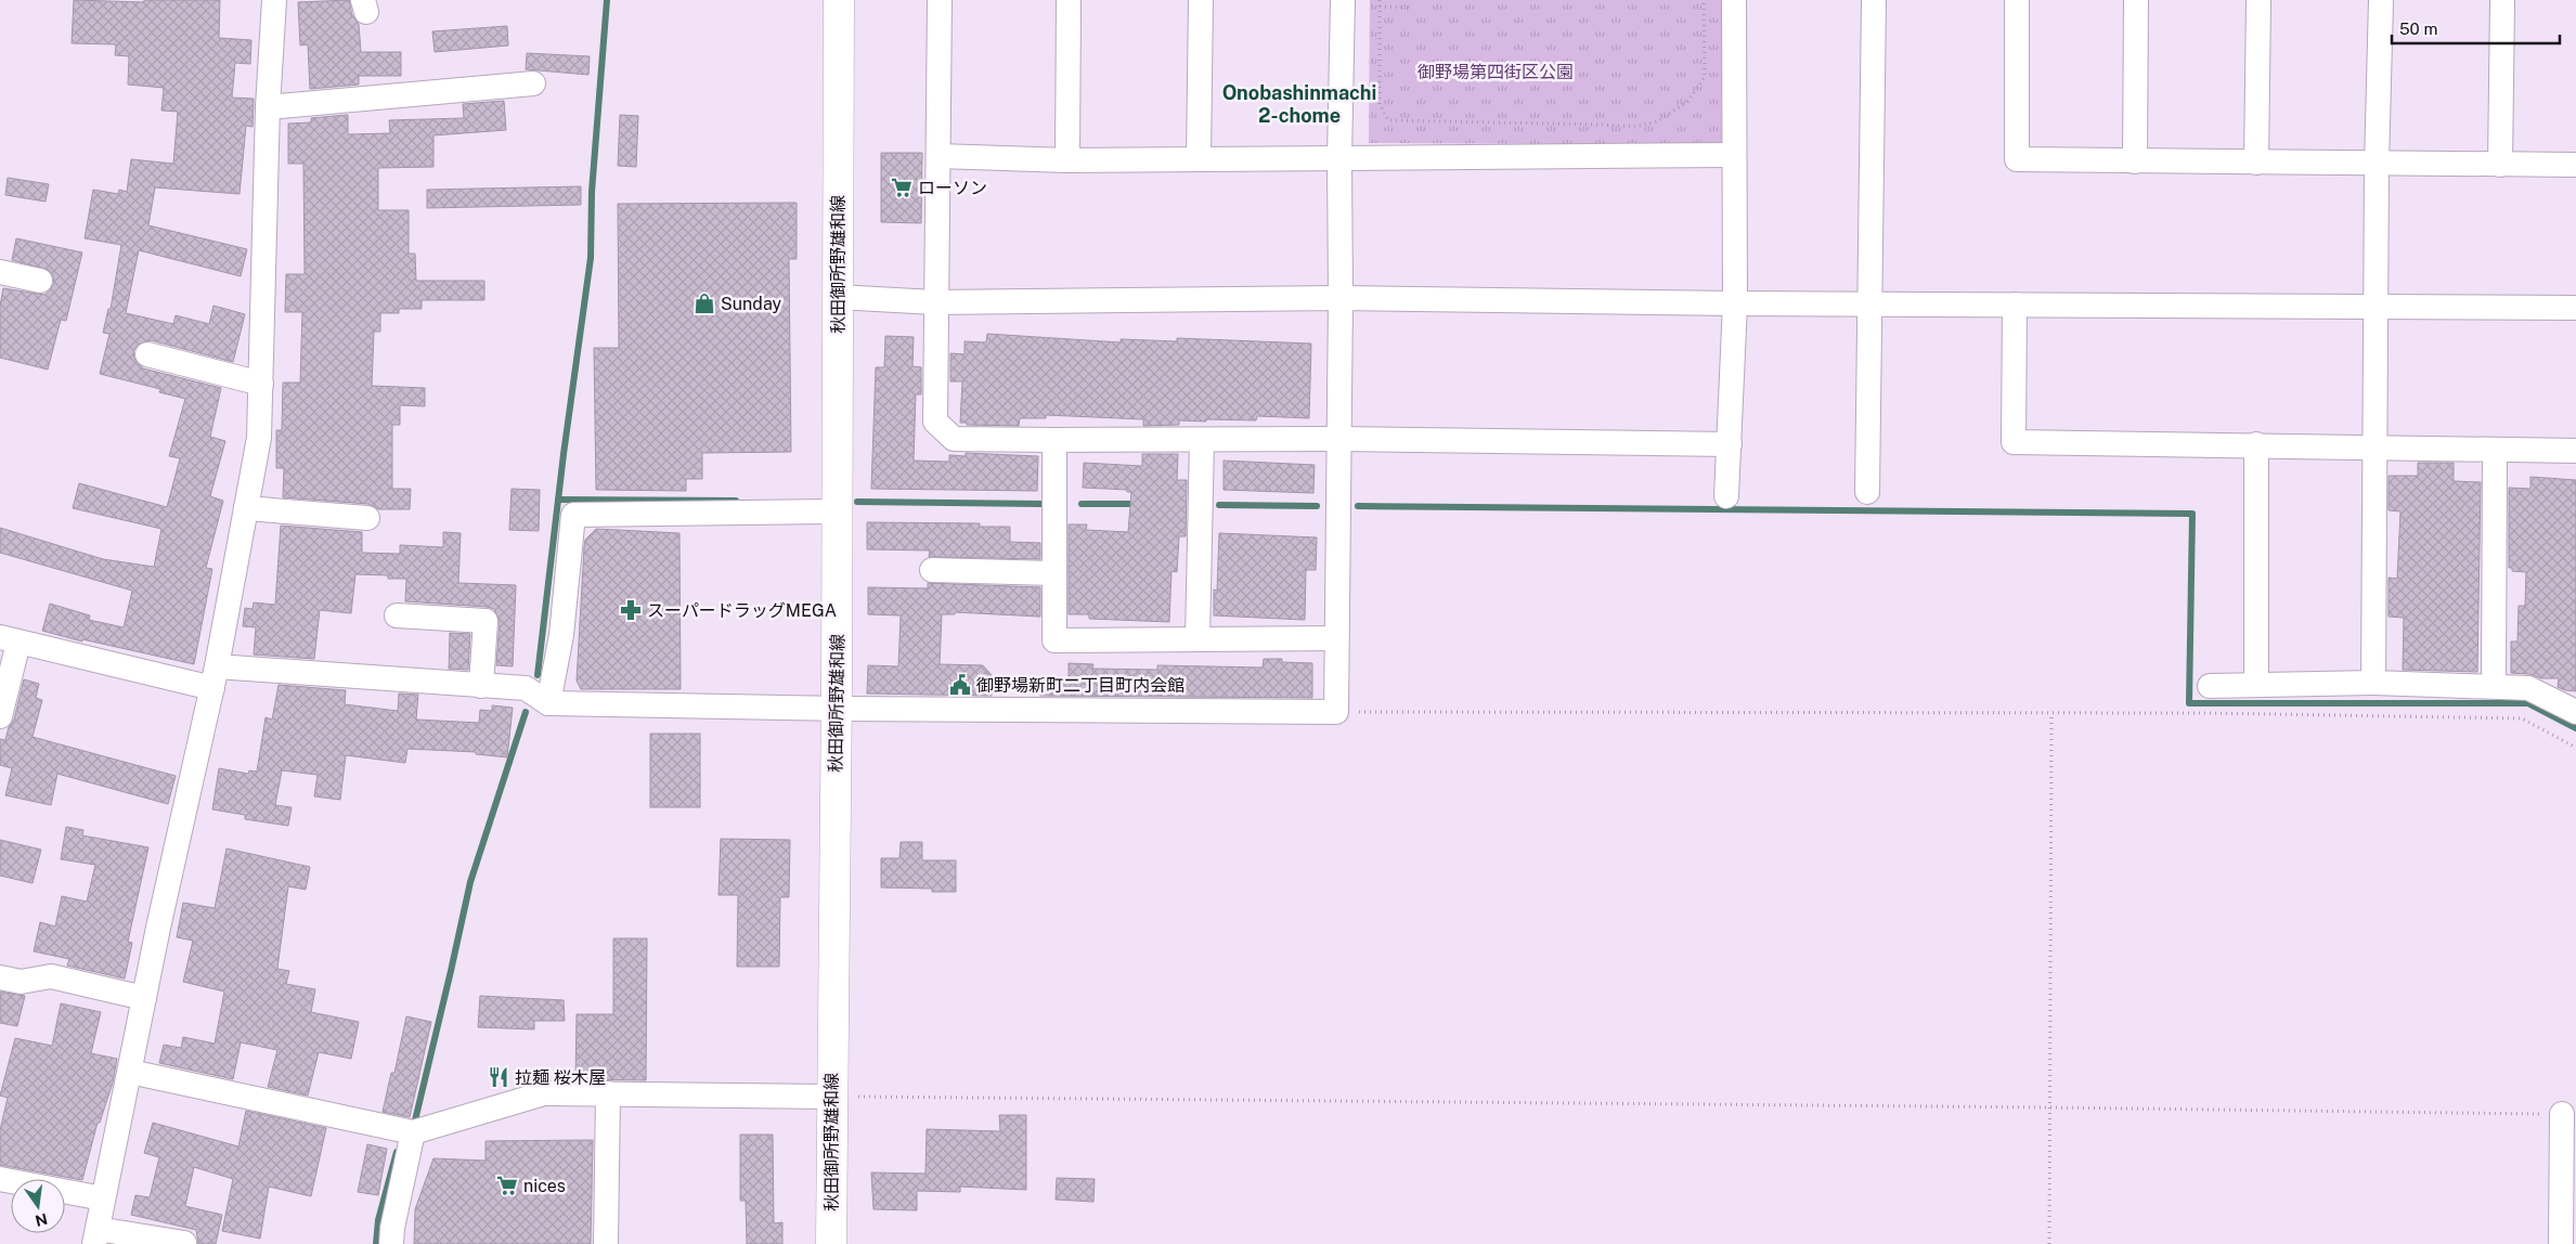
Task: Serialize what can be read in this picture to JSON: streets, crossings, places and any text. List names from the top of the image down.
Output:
{
  "streets": {
    "main road": ["秋田御所野雄和線"]
  },
  "districts": ["Onobashinmachi 2-chome"],
  "parks": ["御野場第四街区公園"],
  "places": {
    "supermarket": ["ローソン", "nices"],
    "shop": ["Sunday"],
    "pharmacy": ["スーパードラッグMEGA"],
    "public building": ["御野場新町二丁目町内会館"],
    "restaurant": ["拉麺 桜木屋"]
  },
  "scale_bar": "50 m",
  "north": "bottom"
}
